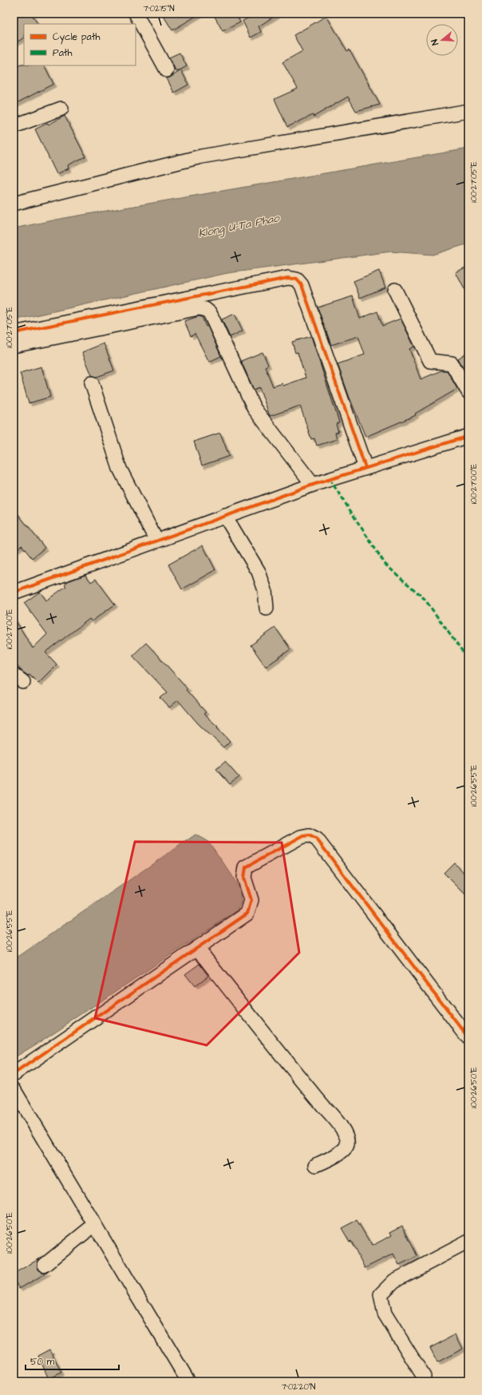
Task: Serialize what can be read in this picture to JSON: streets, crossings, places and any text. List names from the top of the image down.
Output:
{
  "water": ["Klong U-Ta Phao"],
  "legend": ["Cycle path", "Path"],
  "scale_bar": "50 m",
  "north": "left",
  "coordinates": [
    "7°02'15\"N",
    "100°27'05\"E",
    "100°27'00\"E",
    "100°26'55\"E",
    "100°26'50\"E",
    "7°02'20\"N"
  ]
}
